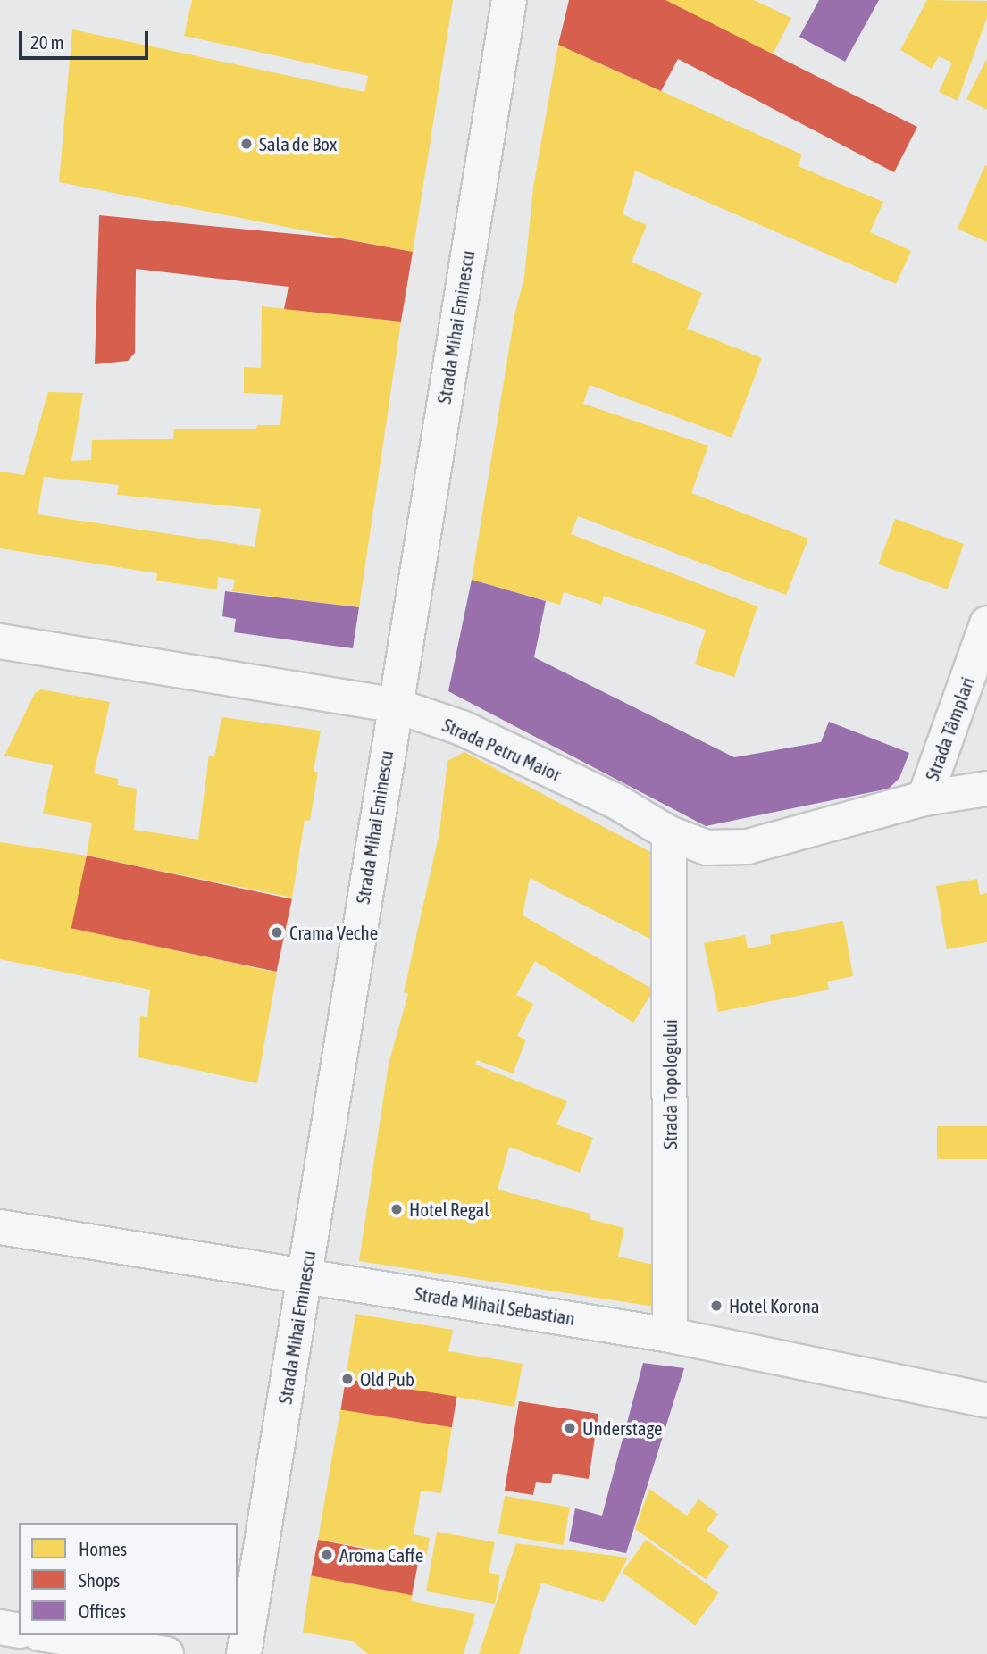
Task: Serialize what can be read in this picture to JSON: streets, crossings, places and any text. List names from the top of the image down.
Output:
{
  "streets": {
    "street": [
      "Strada Mihai Eminescu",
      "Strada Tâmplari",
      "Strada Petru Maior",
      "Strada Topologului",
      "Strada Mihail Sebastian"
    ]
  },
  "crossings": [
    ["Strada Mihai Eminescu", "Strada Petru Maior"],
    ["Strada Mihai Eminescu", "Strada Mihail Sebastian"],
    ["Strada Tâmplari", "Strada Petru Maior"],
    ["Strada Petru Maior", "Strada Topologului"],
    ["Strada Topologului", "Strada Mihail Sebastian"]
  ],
  "places": [
    "Sala de Box",
    "Crama Veche",
    "Hotel Regal",
    "Hotel Korona",
    "Old Pub",
    "Understage",
    "Aroma Caffe"
  ],
  "legend": ["Homes", "Shops", "Offices"],
  "scale_bar": "20 m"
}
